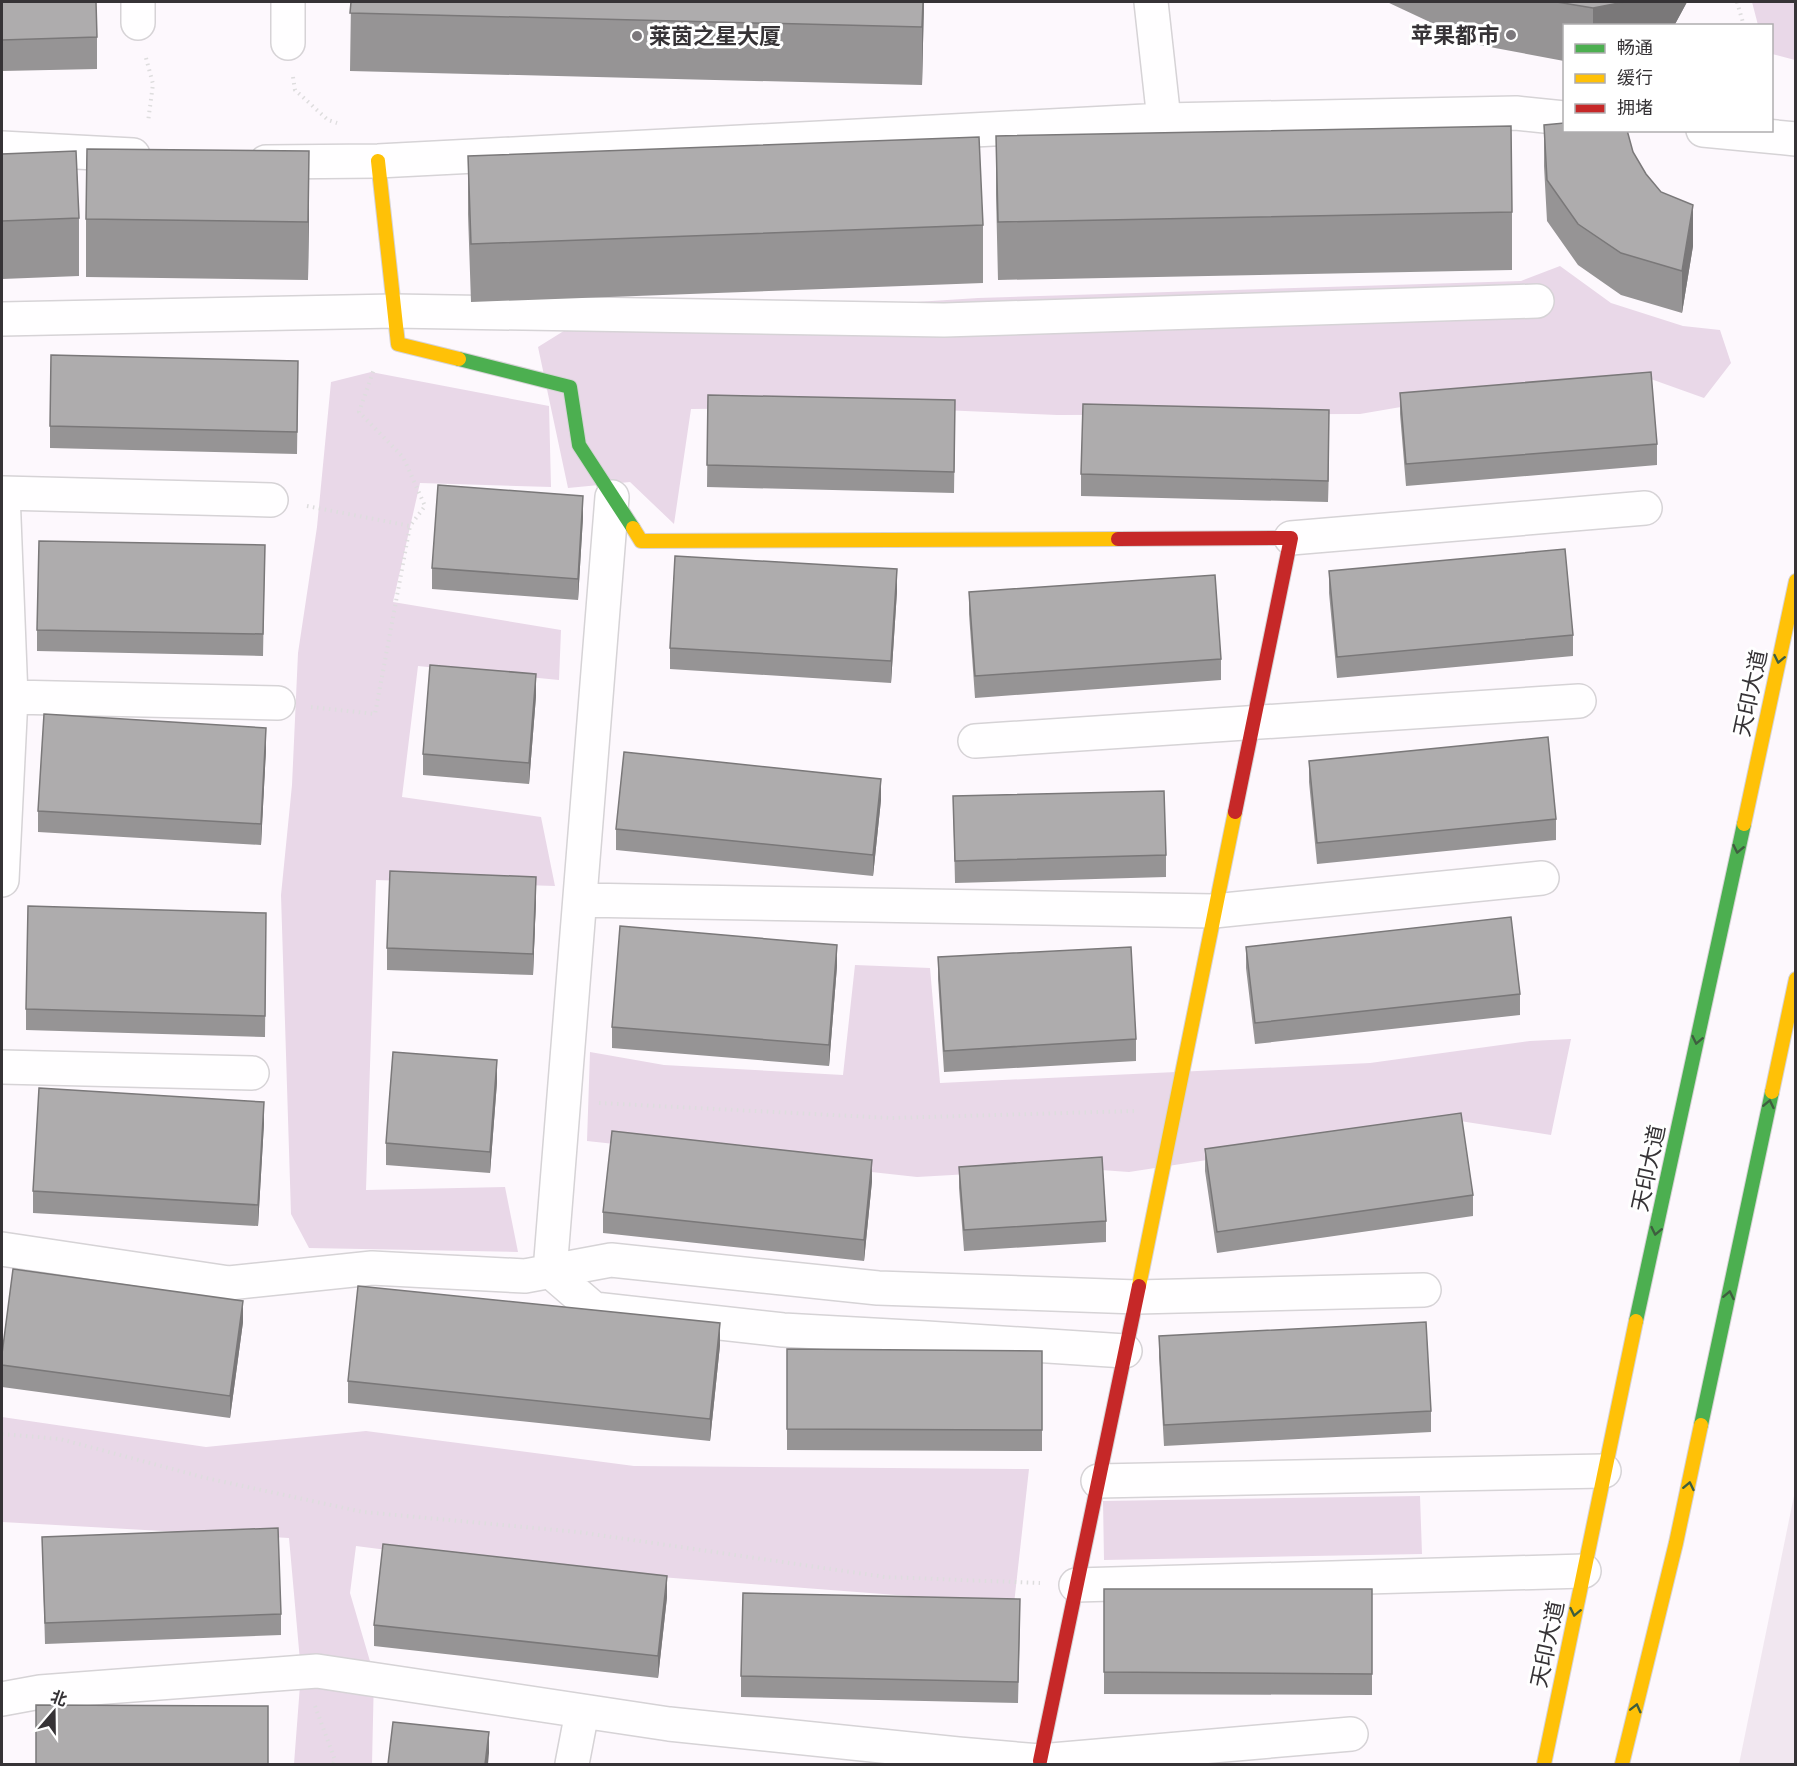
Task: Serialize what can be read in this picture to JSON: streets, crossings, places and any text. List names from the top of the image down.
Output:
{
  "streets": {
    "street": ["天印大道"]
  },
  "places": ["苹果都市", "莱茵之星大厦"],
  "legend": ["畅通", "缓行", "拥堵"],
  "north": "top"
}
